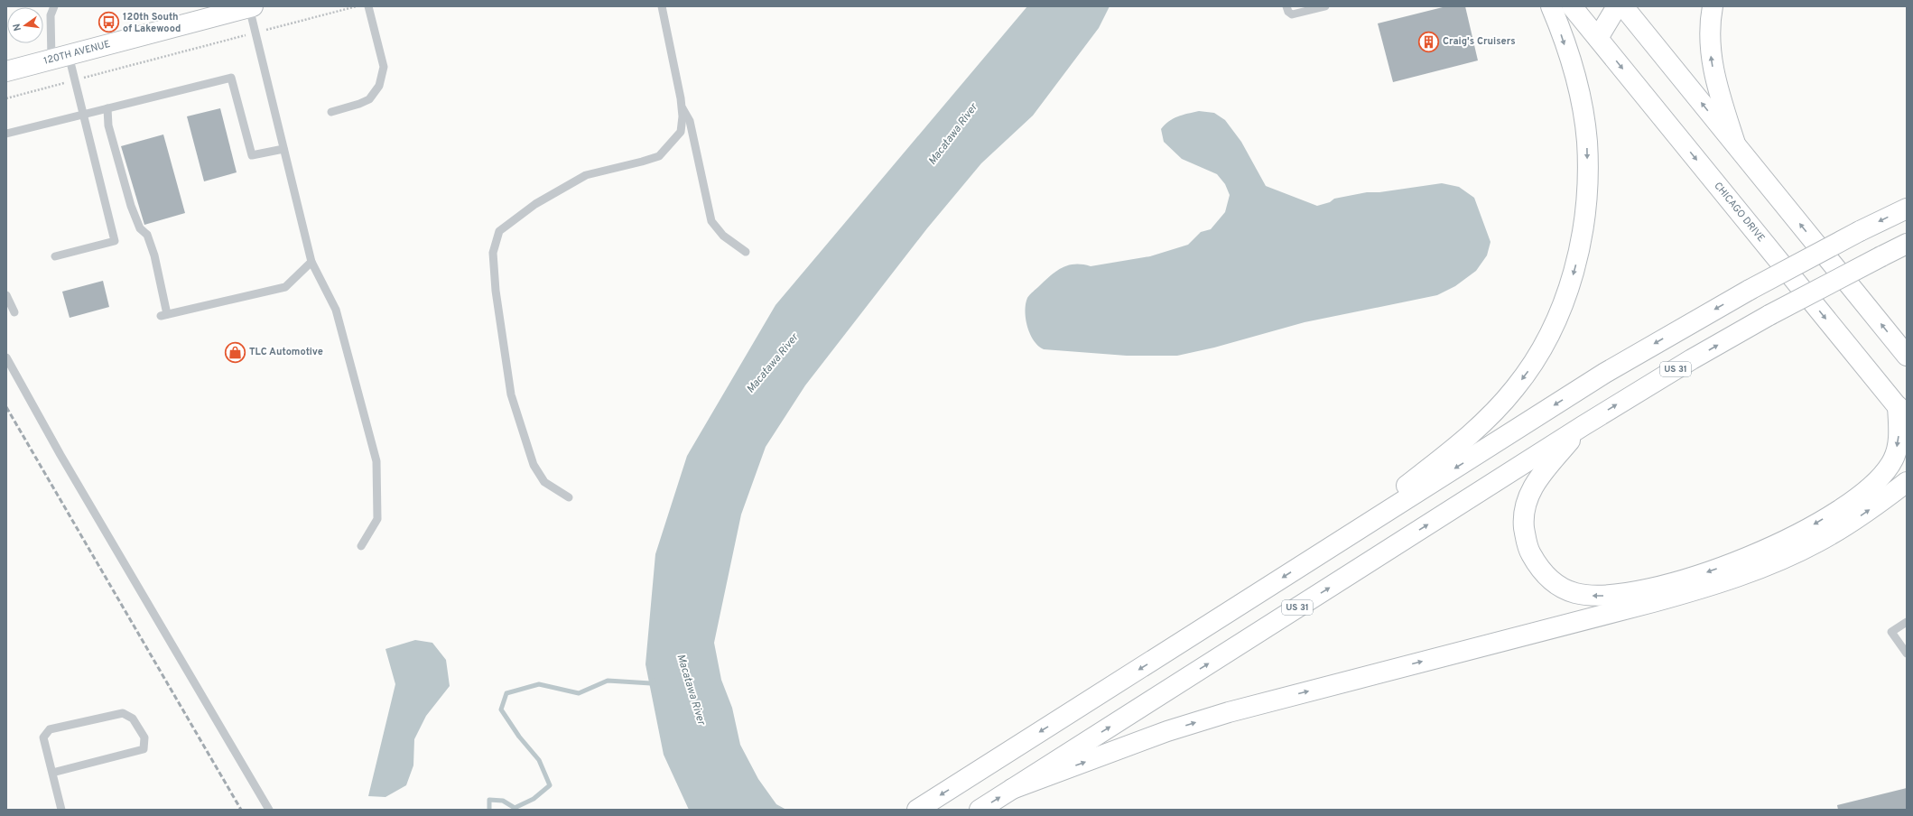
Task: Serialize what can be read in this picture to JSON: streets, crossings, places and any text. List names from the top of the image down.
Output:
{
  "streets": {
    "main road": ["120TH AVENUE", "CHICAGO DRIVE", "US 31"]
  },
  "water": ["Macatawa River"],
  "places": {
    "bus stop": ["120th South of Lakewood"],
    "building": ["Craig's Cruisers"],
    "shop": ["TLC Automotive"]
  },
  "north": "left"
}
